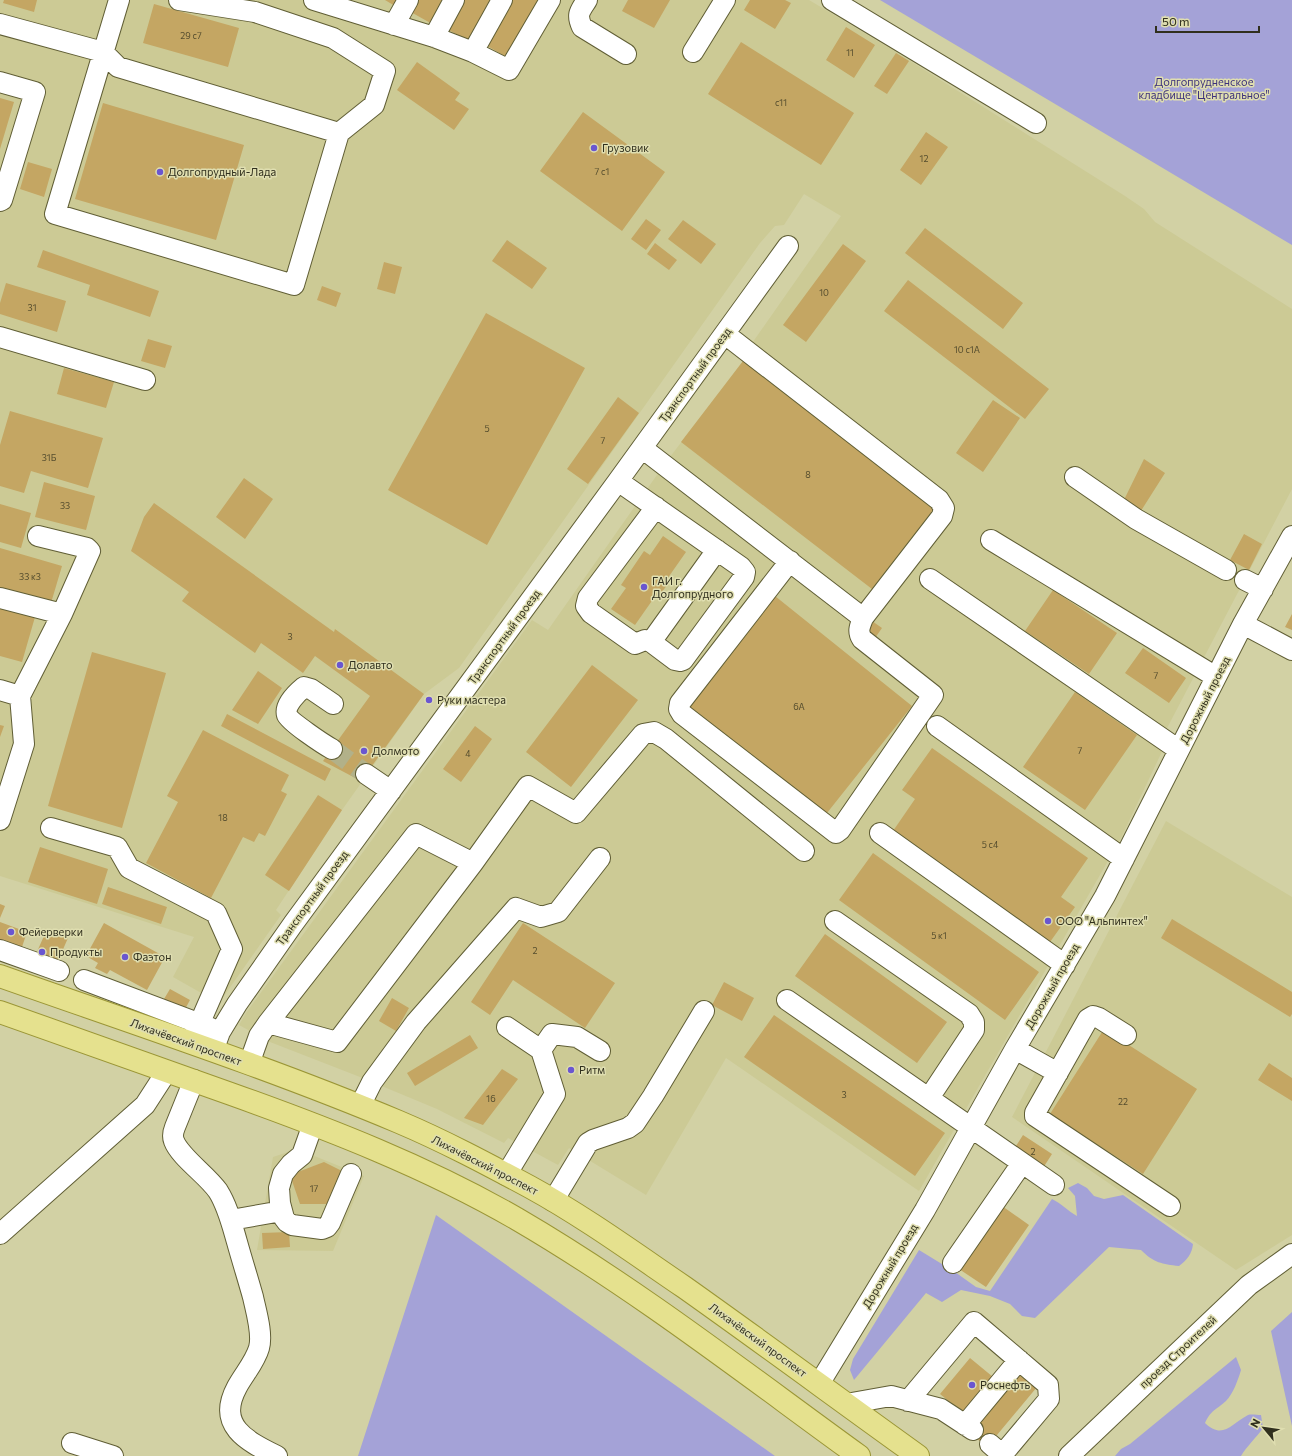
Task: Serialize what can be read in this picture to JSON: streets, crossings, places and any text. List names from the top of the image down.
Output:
{
  "streets": {
    "main road": ["Лихачёвский проспект"],
    "street": ["Транспортный проезд", "Дорожный проезд", "проезд Строителей"]
  },
  "crossings": [
    ["Транспортный проезд", "Лихачёвский проспект"],
    ["Дорожный проезд", "Лихачёвский проспект"]
  ],
  "parks": ["Долгопрудненское кладбище \"Центральное\""],
  "places": [
    "Грузовик",
    "Долгопрудный-Лада",
    "ГАИ г. Долгопрудного",
    "Долавто",
    "Руки мастера",
    "Долмото",
    "ООО \"Альпинтех\"",
    "Фейерверки",
    "Продукты",
    "Фаэтон",
    "Ритм",
    "Роснефть"
  ],
  "house_numbers": [
    "29 с7",
    "11",
    "с11",
    "12",
    "7 с1",
    "10",
    "31",
    "10 с1А",
    "5",
    "7",
    "31Б",
    "8",
    "33",
    "33 к3",
    "3",
    "7",
    "6А",
    "7",
    "4",
    "18",
    "5 с4",
    "5 к1",
    "2",
    "3",
    "16",
    "22",
    "2",
    "17"
  ],
  "scale_bar": "50 m",
  "north": "top left"
}
